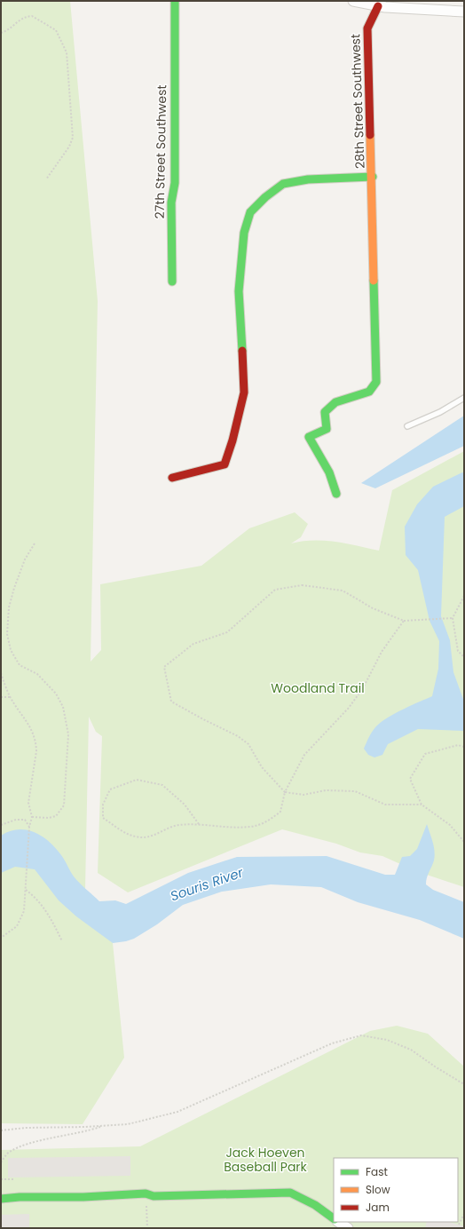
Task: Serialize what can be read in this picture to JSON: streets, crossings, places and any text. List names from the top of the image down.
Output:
{
  "streets": {
    "street": ["28th Street Southwest", "27th Street Southwest"]
  },
  "water": ["Souris River"],
  "parks": ["Woodland Trail", "Jack Hoeven Baseball Park"],
  "legend": ["Fast", "Slow", "Jam"]
}
